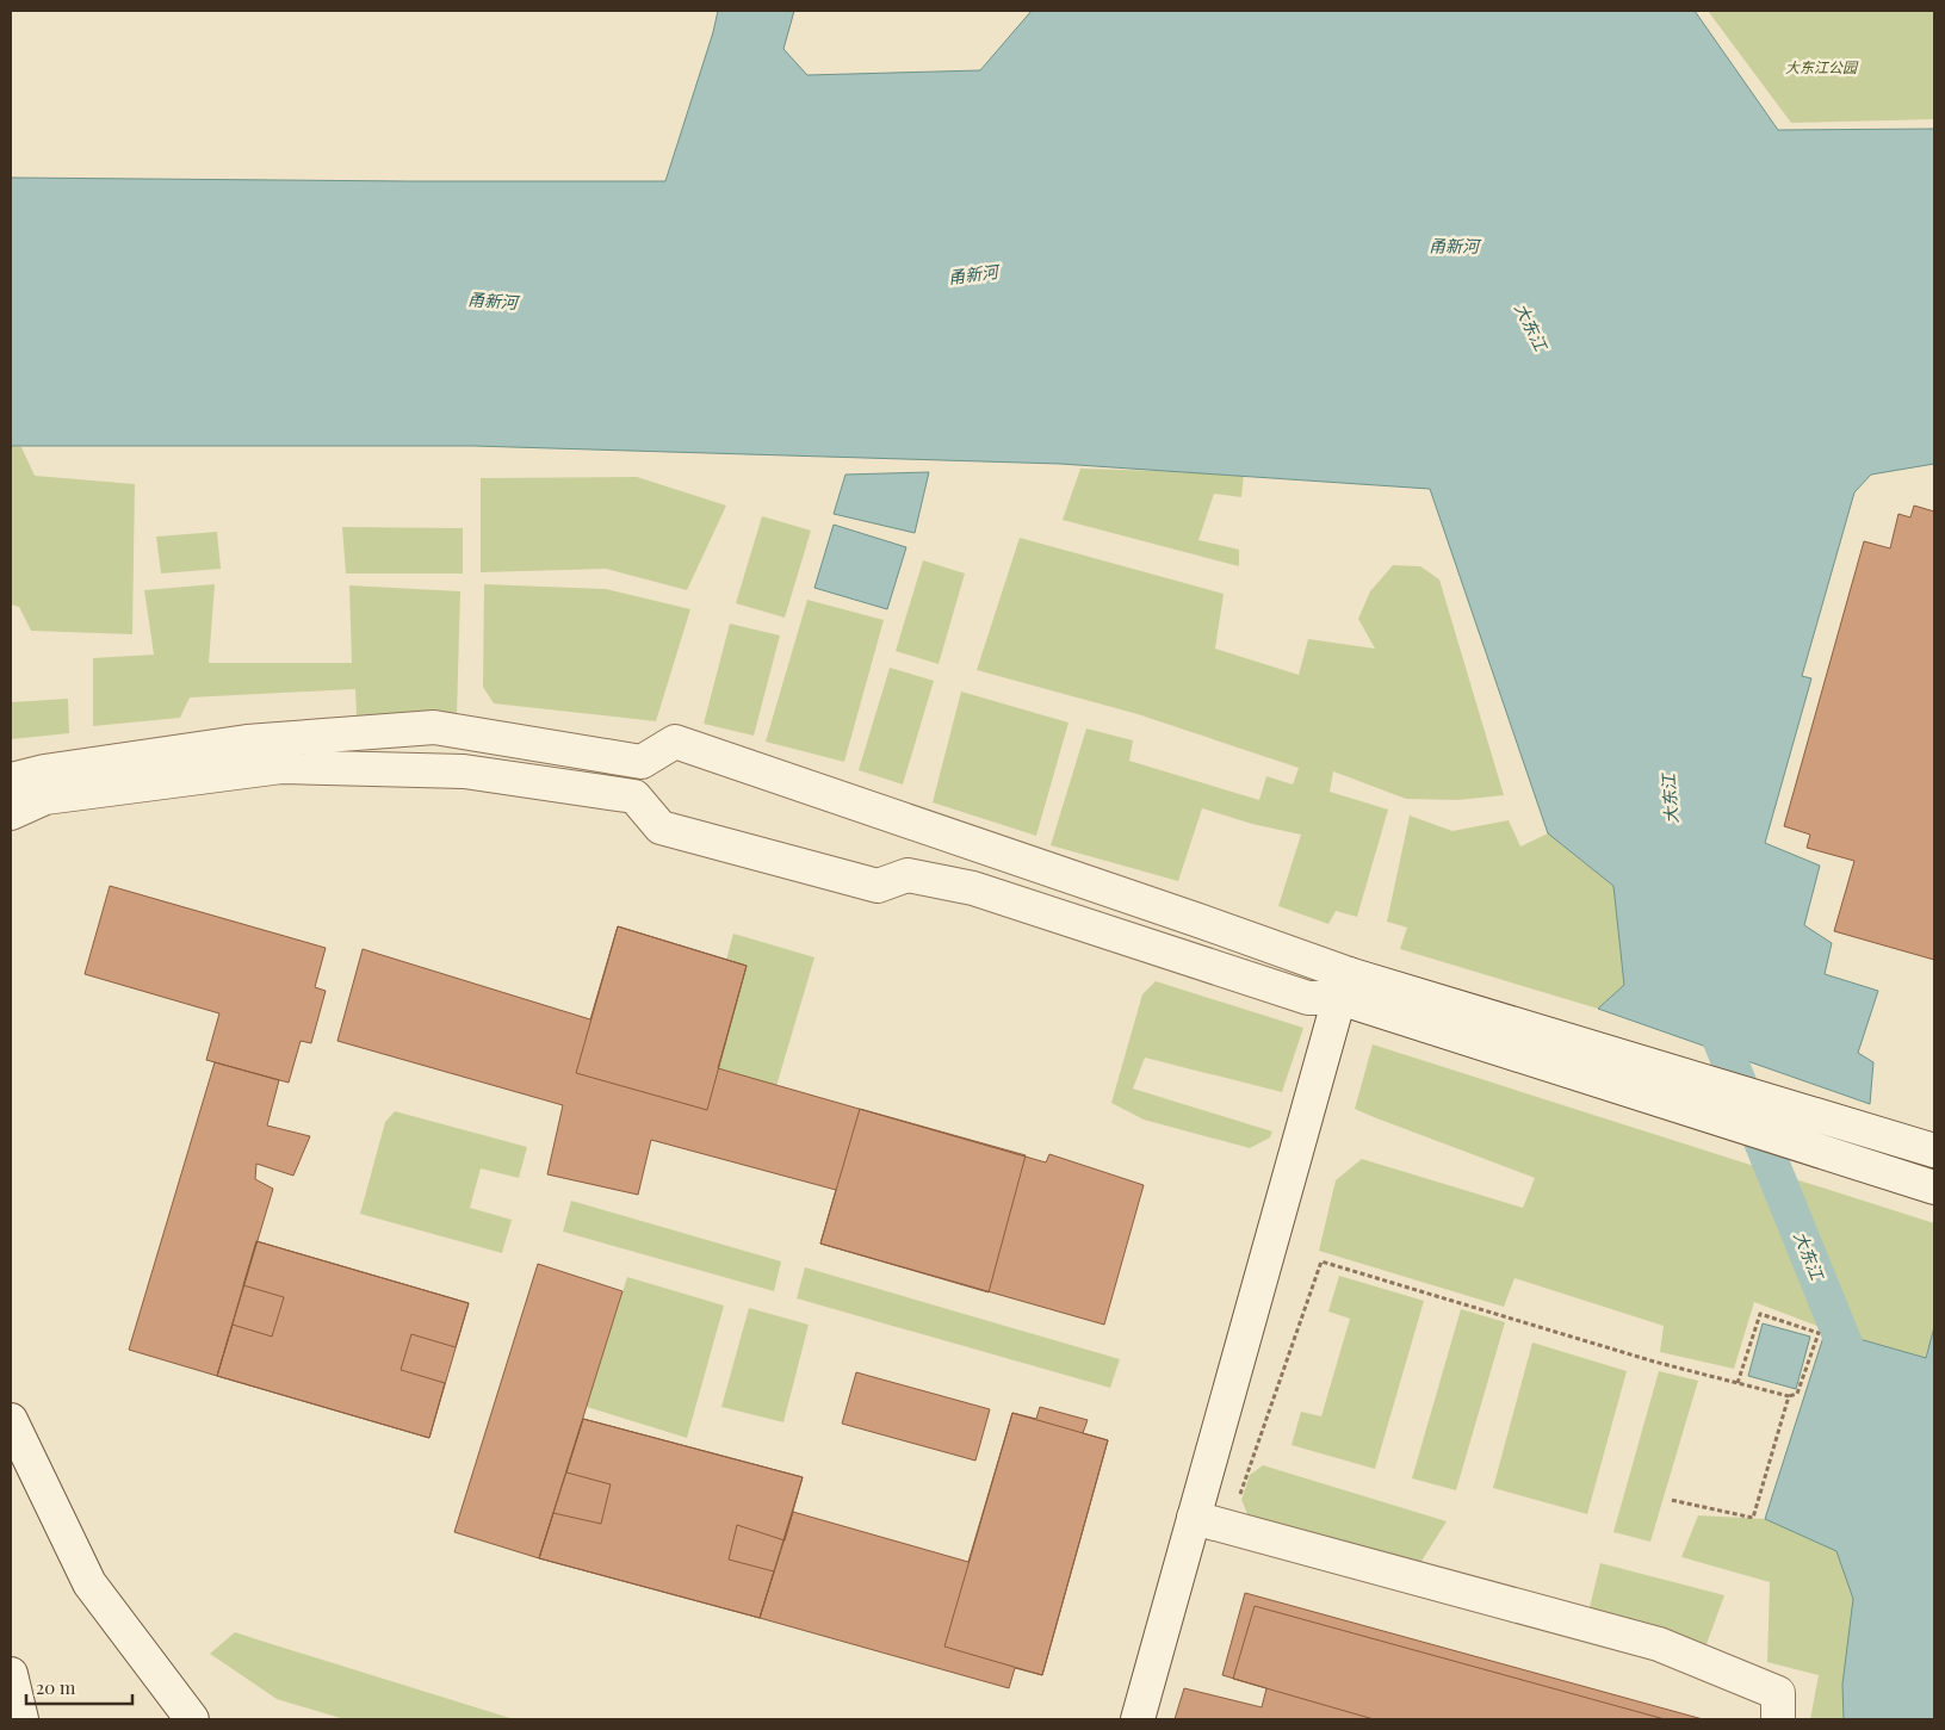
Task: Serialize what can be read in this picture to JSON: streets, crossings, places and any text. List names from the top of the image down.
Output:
{
  "water": ["甬新河", "大东江"],
  "parks": ["大东江公园"],
  "scale_bar": "20 m"
}
